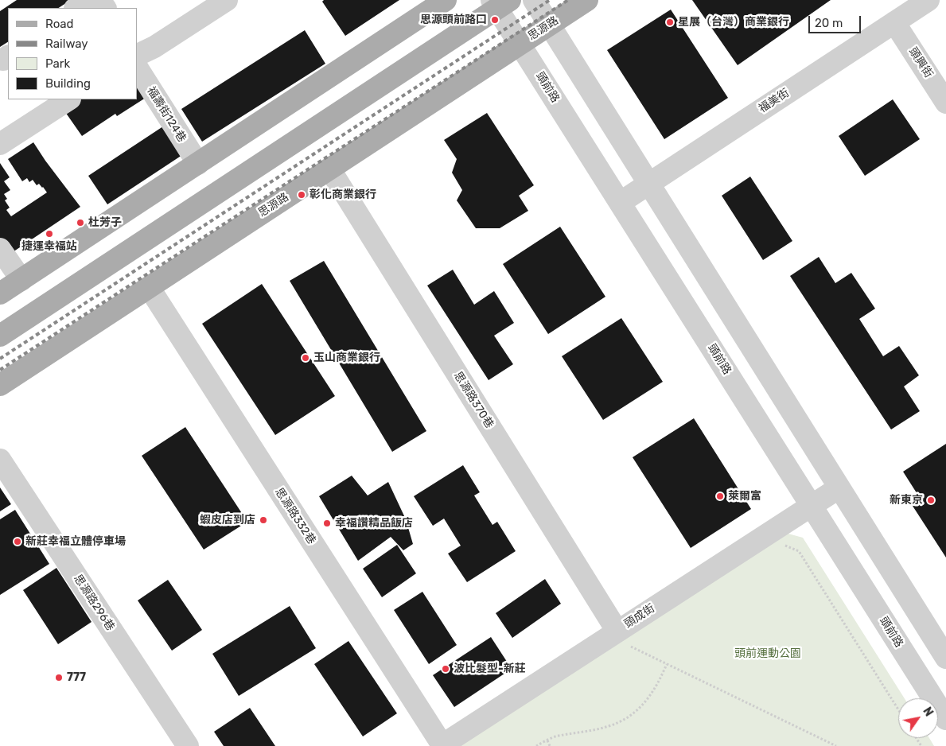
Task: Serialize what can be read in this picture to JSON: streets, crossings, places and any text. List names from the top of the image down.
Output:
{
  "streets": {
    "main road": ["思源路"],
    "street": [
      "頭興街",
      "頭前路",
      "福美街",
      "福壽街124巷",
      "思源路370巷",
      "思源路332巷",
      "思源路296巷",
      "頭成街"
    ]
  },
  "crossings": [
    ["思源路", "頭前路"],
    ["思源路", "思源路370巷"],
    ["思源路", "思源路332巷"],
    ["頭興街", "福美街"],
    ["頭前路", "福美街"],
    ["頭前路", "頭成街"],
    ["思源路370巷", "頭成街"],
    ["思源路332巷", "頭成街"]
  ],
  "parks": ["頭前運動公園"],
  "places": [
    "思源頭前路口",
    "星展（台灣）商業銀行",
    "彰化商業銀行",
    "杜芳子",
    "捷運幸福站",
    "玉山商業銀行",
    "萊爾富",
    "新東京",
    "蝦皮店到店",
    "幸福讚精品飯店",
    "新莊幸福立體停車場",
    "波比髮型-新莊",
    "777"
  ],
  "legend": [
    "Road",
    "Railway",
    "Park",
    "Building"
  ],
  "scale_bar": "20 m",
  "north": "top right"
}
